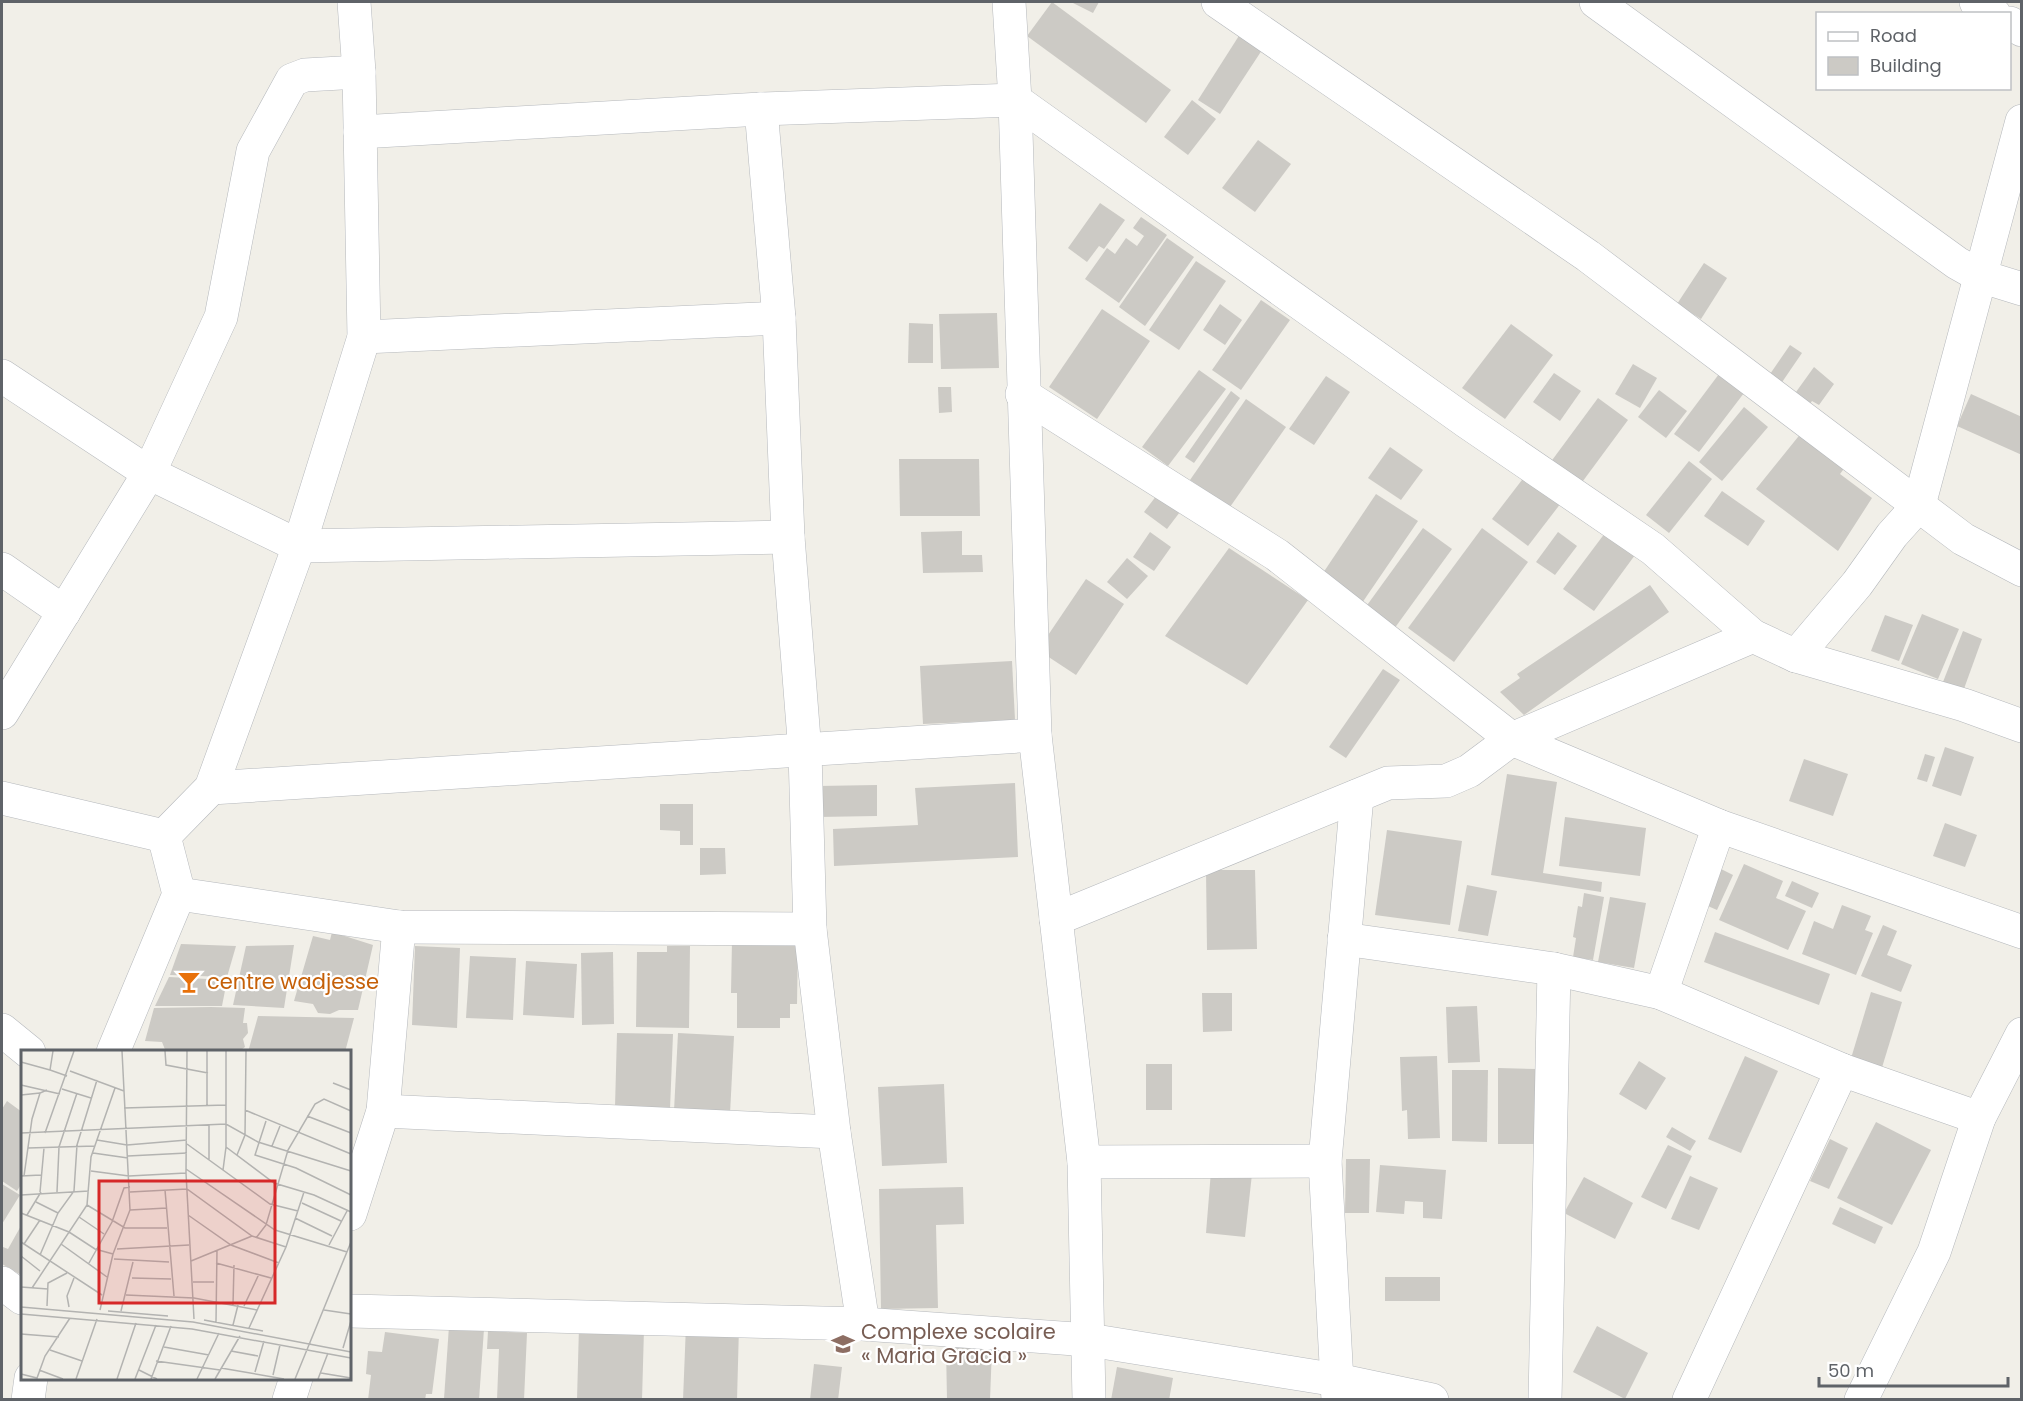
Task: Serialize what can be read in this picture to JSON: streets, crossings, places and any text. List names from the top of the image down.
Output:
{
  "places": {
    "bar": ["centre wadjesse"],
    "school or university": ["Complexe scolaire « Maria Gracia »"]
  },
  "legend": ["Road", "Building"],
  "scale_bar": "50 m"
}
